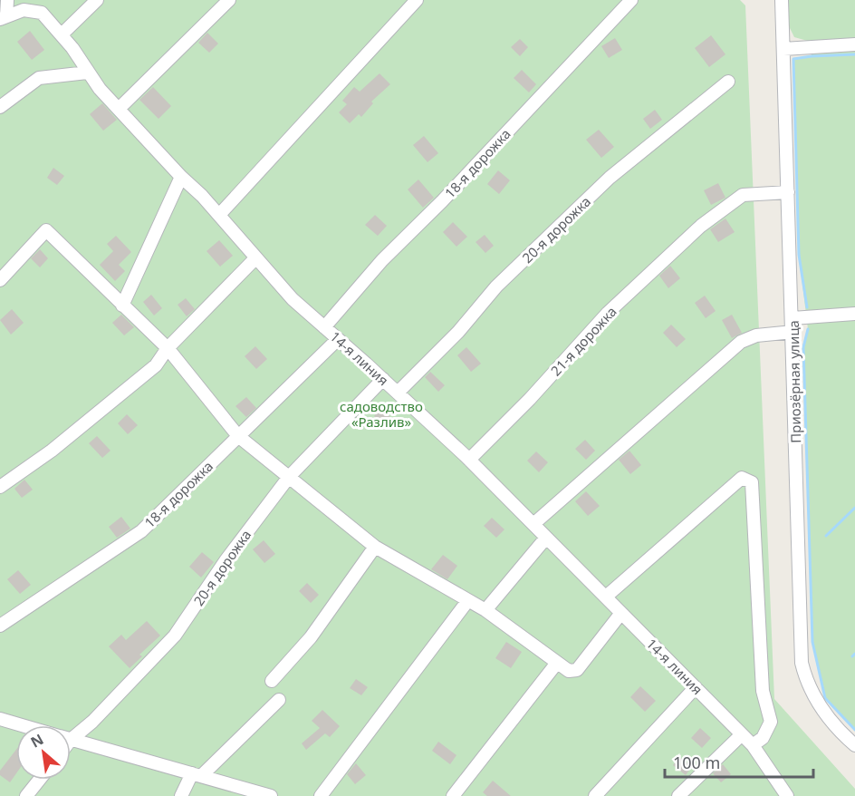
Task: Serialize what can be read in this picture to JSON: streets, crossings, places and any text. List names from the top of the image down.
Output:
{
  "streets": {
    "street": [
      "18-я дорожка",
      "20-я дорожка",
      "21-я дорожка",
      "14-я линия",
      "Приозёрная улица"
    ]
  },
  "crossings": [
    ["18-я дорожка", "14-я линия"],
    ["20-я дорожка", "14-я линия"],
    ["21-я дорожка", "14-я линия"],
    ["21-я дорожка", "Приозёрная улица"]
  ],
  "parks": ["садоводство «Разлив»"],
  "scale_bar": "100 m",
  "north": "top left"
}
